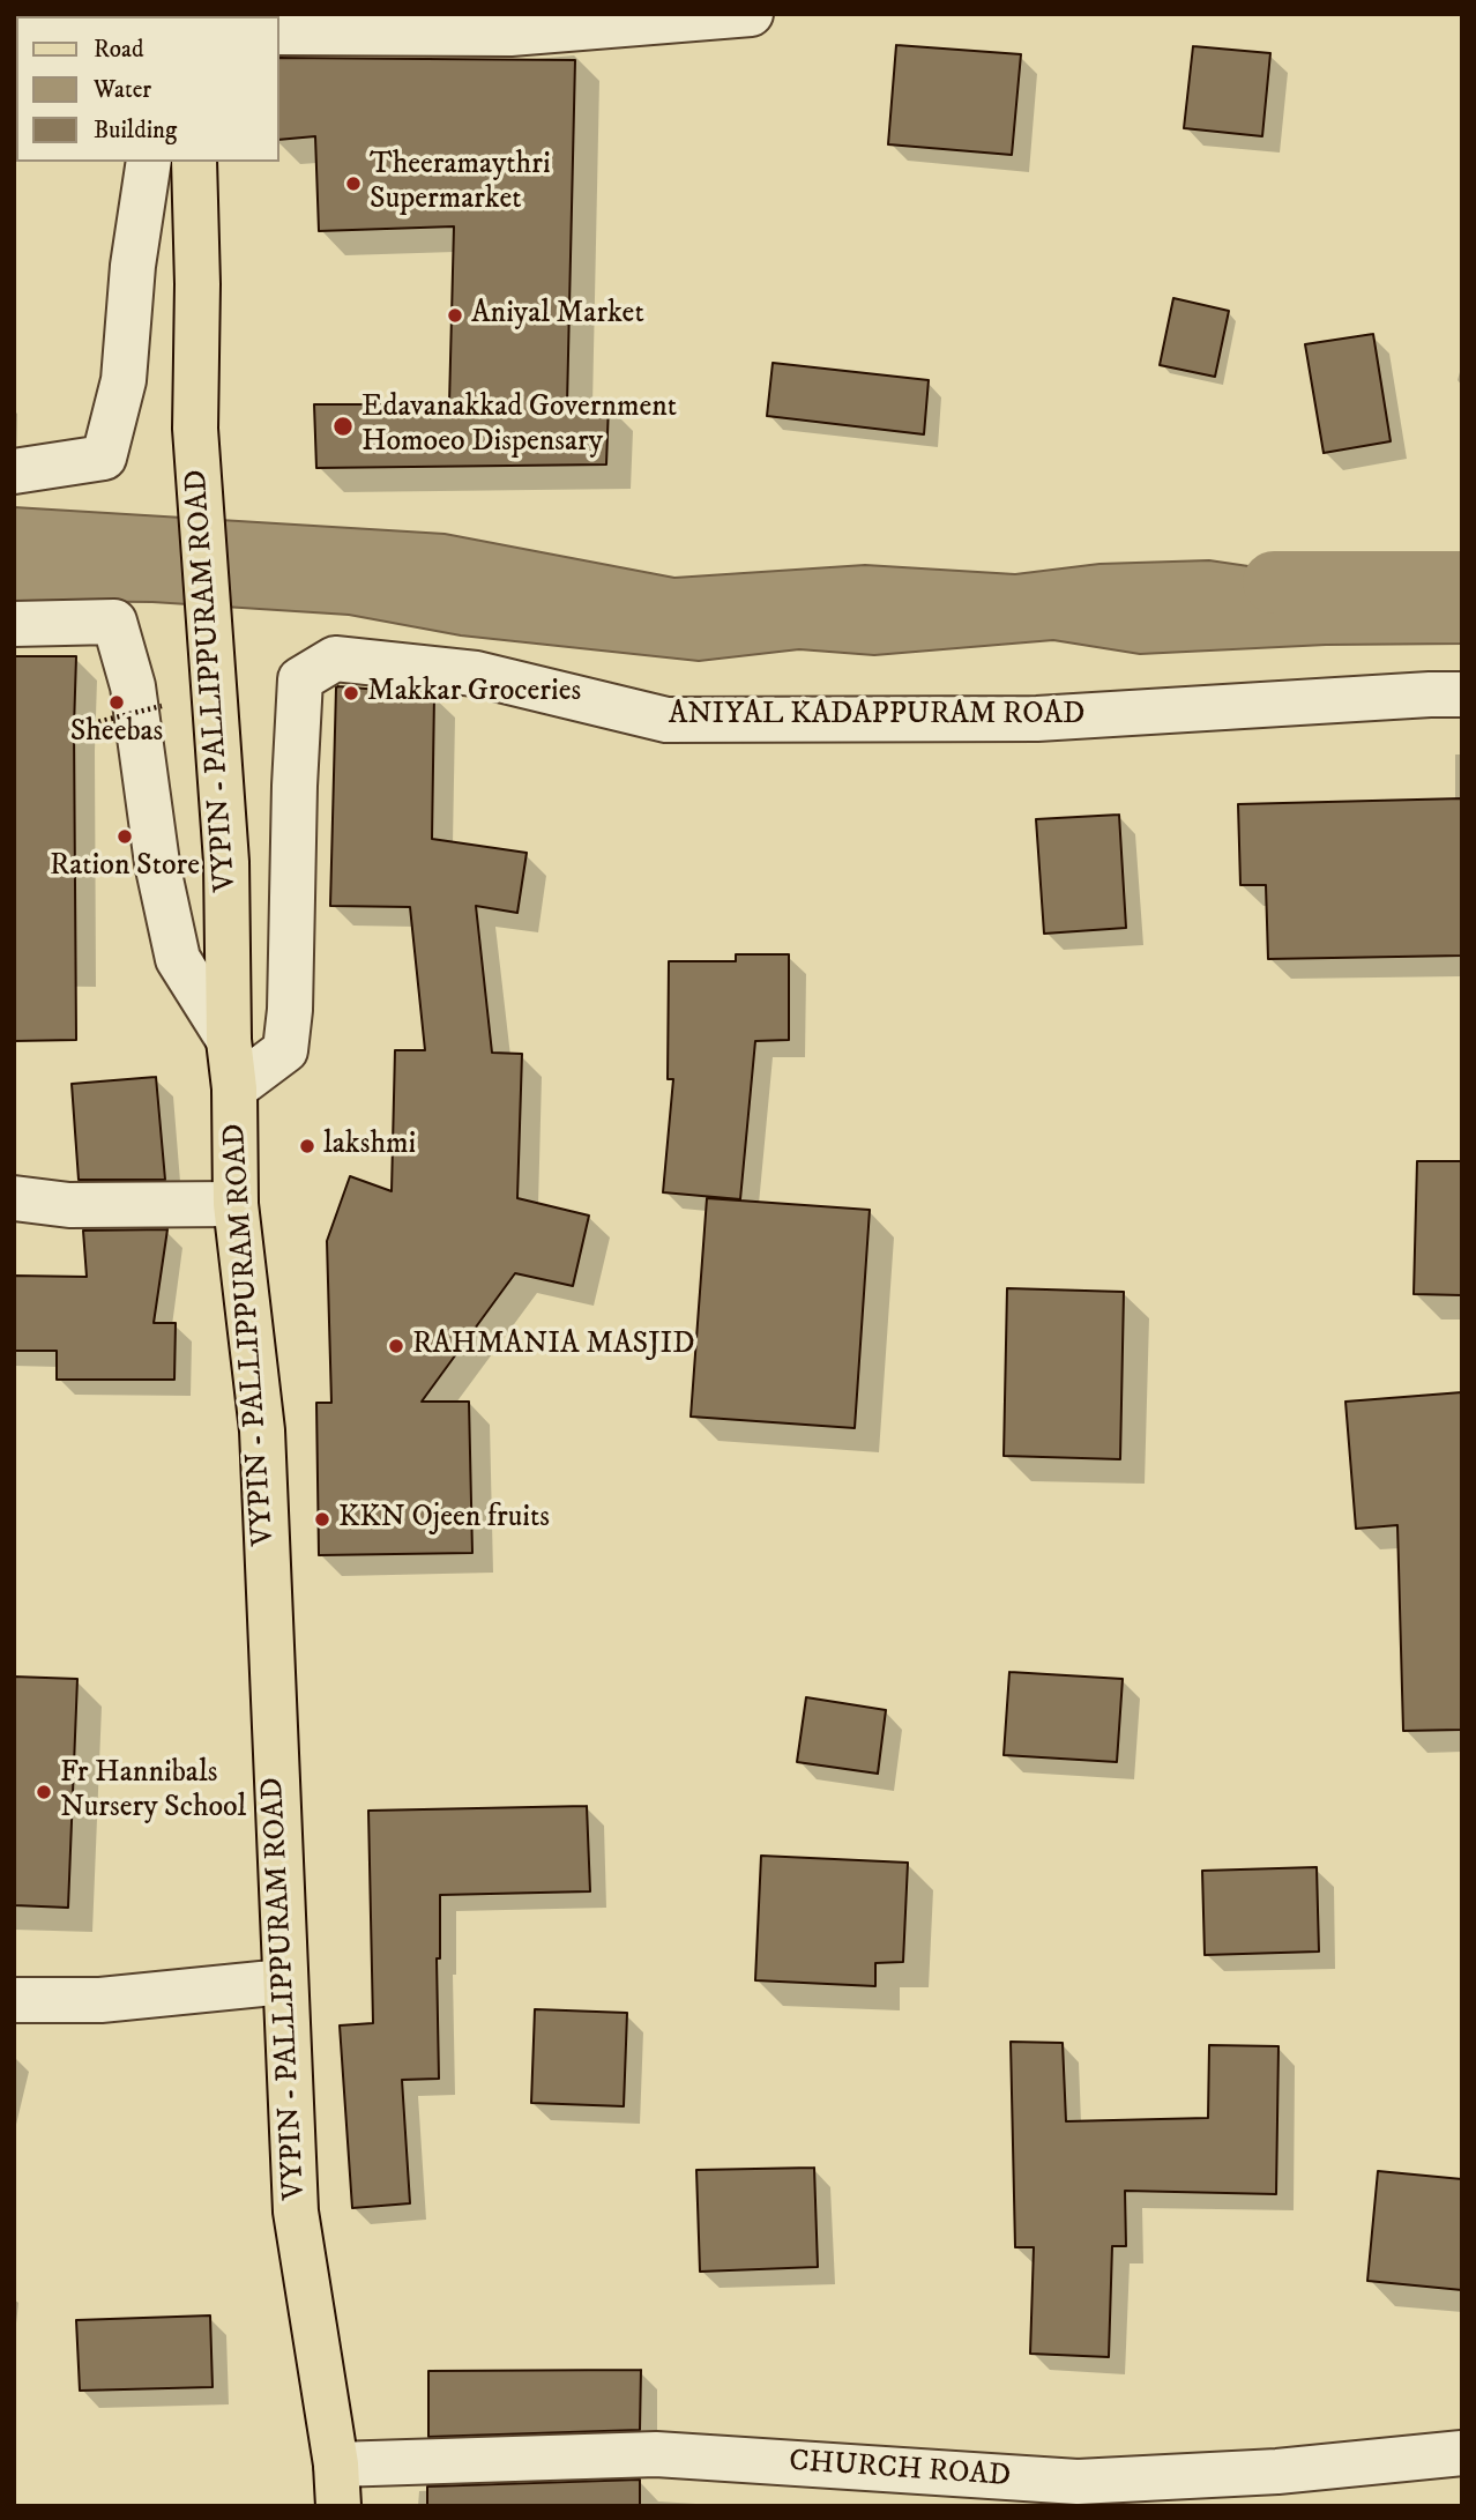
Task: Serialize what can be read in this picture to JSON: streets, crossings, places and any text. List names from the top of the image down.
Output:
{
  "streets": {
    "main road": ["VYPIN - PALLIPPURAM ROAD"],
    "street": ["ANIYAL KADAPPURAM ROAD", "CHURCH ROAD"]
  },
  "crossings": [
    ["VYPIN - PALLIPPURAM ROAD", "ANIYAL KADAPPURAM ROAD"],
    ["VYPIN - PALLIPPURAM ROAD", "CHURCH ROAD"]
  ],
  "places": [
    "Theeramaythri Supermarket",
    "Aniyal Market",
    "Edavanakkad Government Homoeo Dispensary",
    "Makkar Groceries",
    "Sheebas",
    "Ration Store",
    "lakshmi",
    "RAHMANIA MASJID",
    "KKN Ojeen fruits",
    "Fr Hannibals Nursery School"
  ],
  "legend": ["Road", "Water", "Building"]
}
